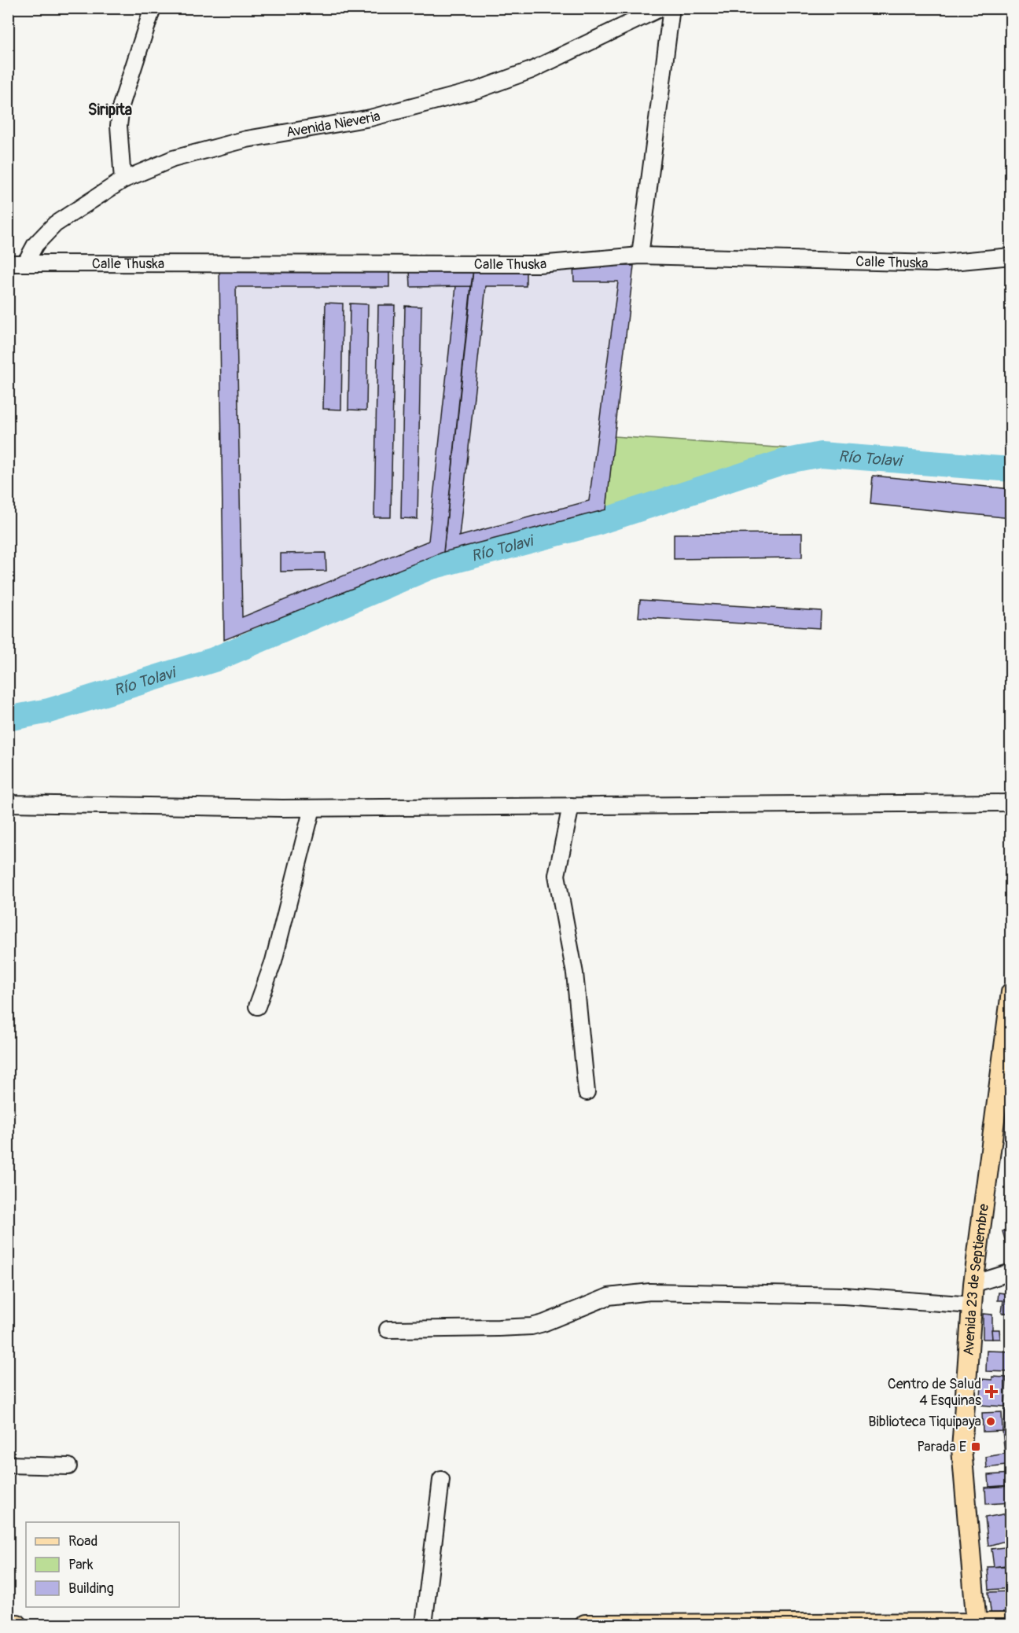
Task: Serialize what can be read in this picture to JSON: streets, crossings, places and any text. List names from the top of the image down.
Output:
{
  "streets": {
    "main road": ["Avenida 23 de Septiembre"],
    "street": ["Avenida Nieveria", "Calle Thuska"]
  },
  "crossings": [
    ["Avenida Nieveria", "Calle Thuska"]
  ],
  "districts": ["Siripita"],
  "water": ["Río Tolavi"],
  "places": {
    "health": ["Centro de Salud 4 Esquinas"],
    "other": ["Biblioteca Tiquipaya"],
    "transit": ["Parada E"]
  },
  "legend": ["Road", "Park", "Building"]
}
